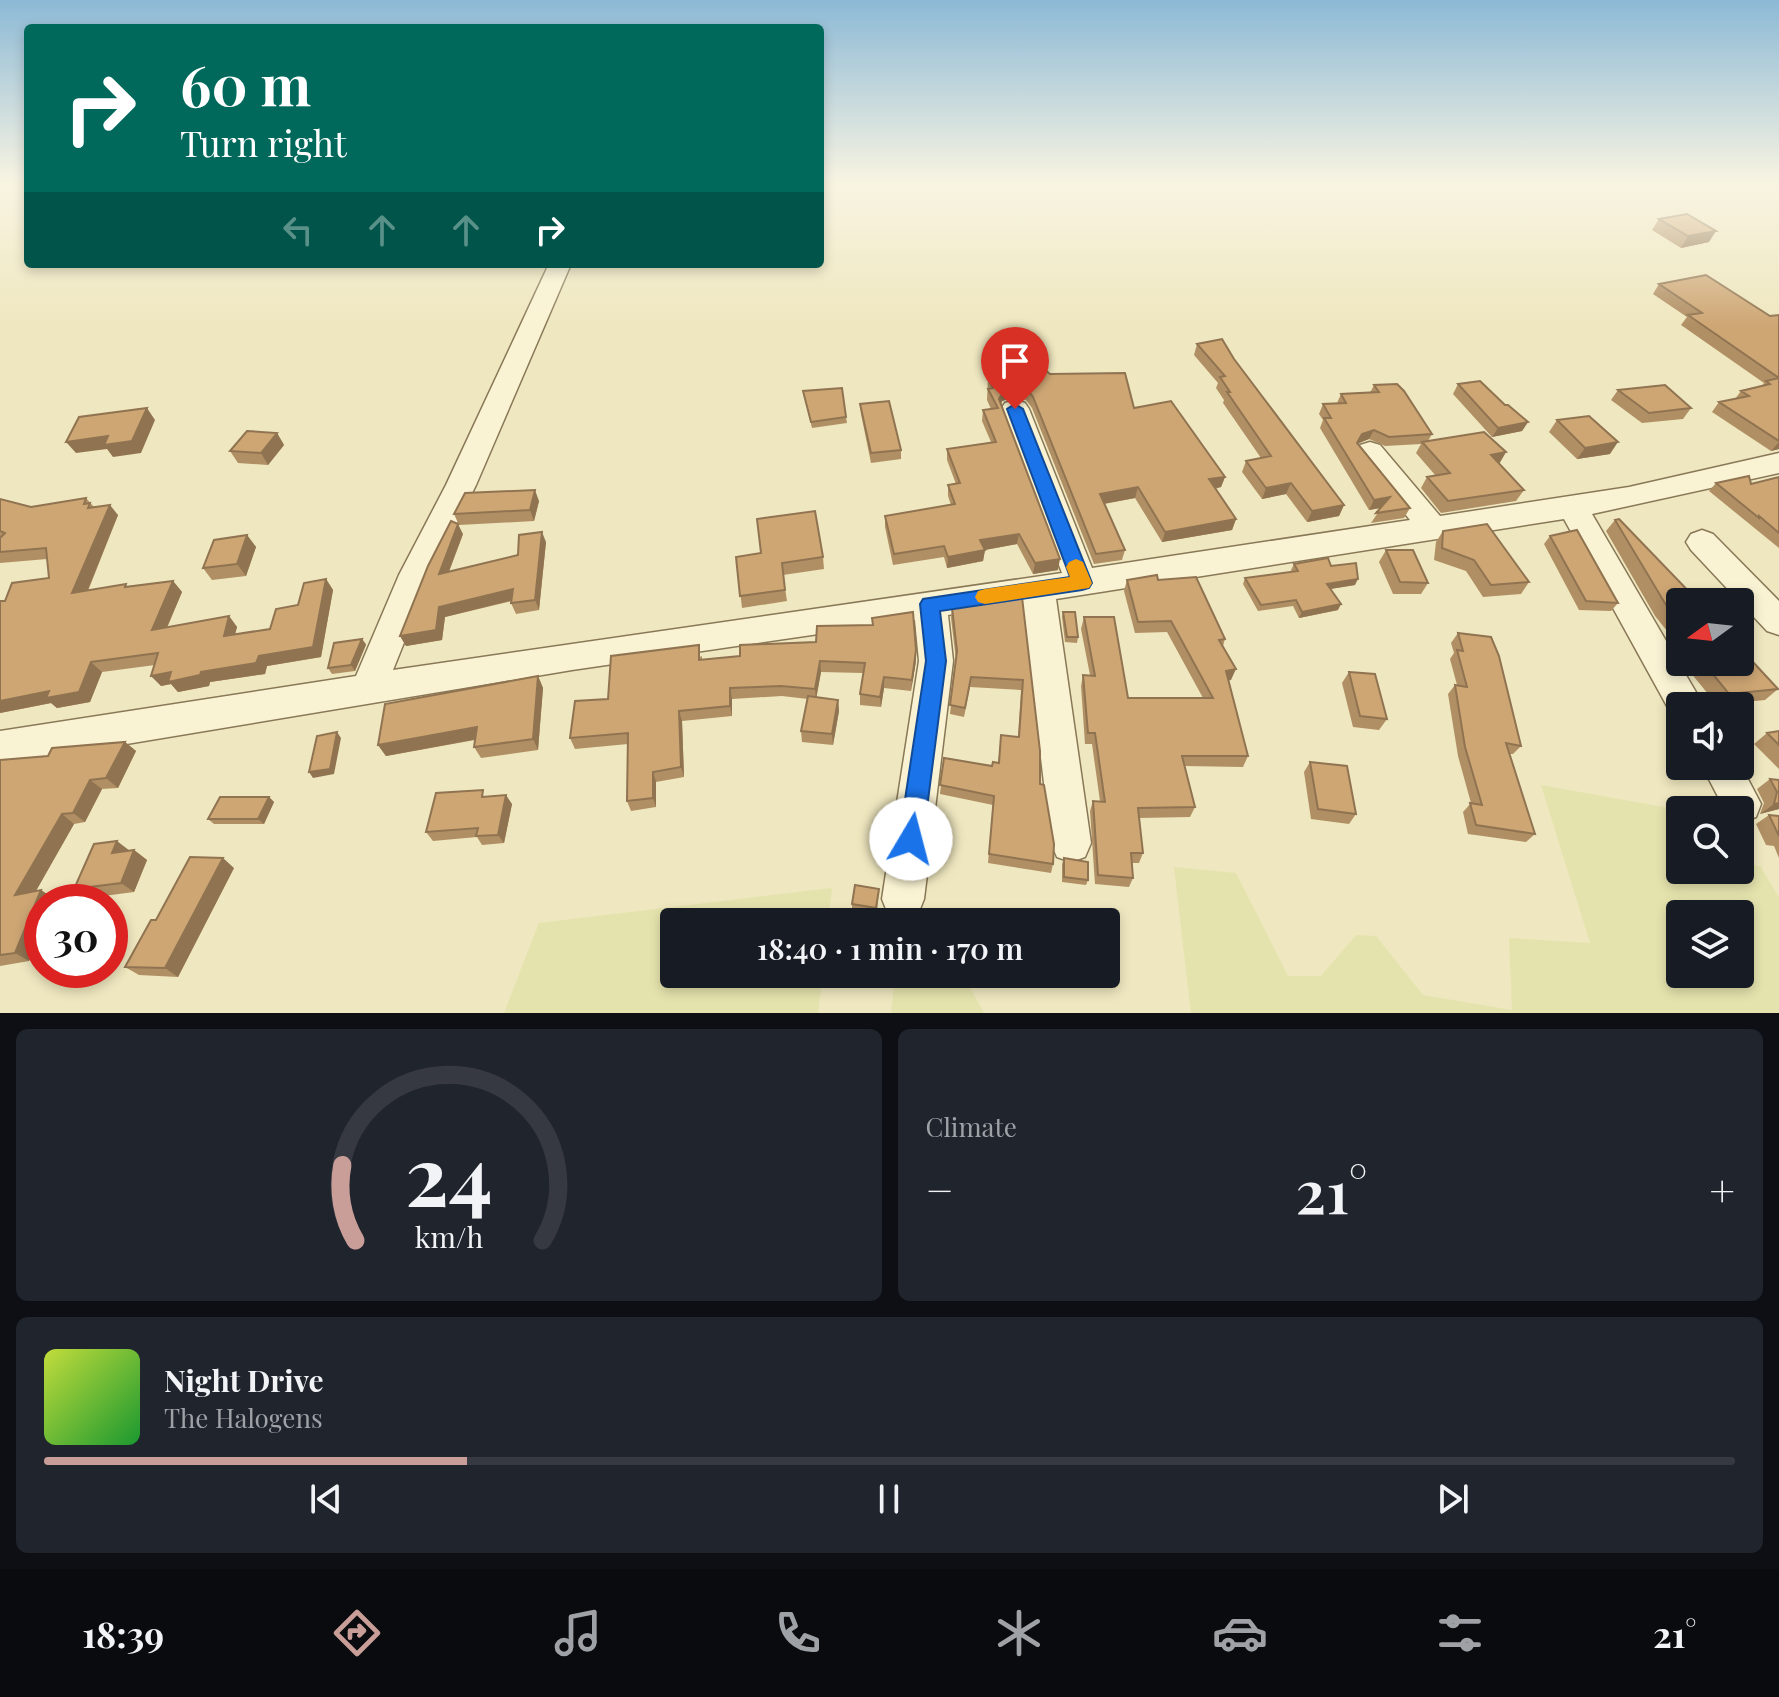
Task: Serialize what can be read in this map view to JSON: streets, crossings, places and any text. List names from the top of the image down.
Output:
{
  "north": "left",
  "page": {
    "turn": ["60 m", "Turn right"],
    "limit": "30",
    "trip": "18:40 · 1 min · 170 m",
    "tile": "Climate",
    "heat": ["−", "21°", "+"],
    "song": ["Night Drive", "The Halogens"],
    "tabs": ["18:39", "21°"],
    "gauge": ["24", "km/h"]
  }
}
